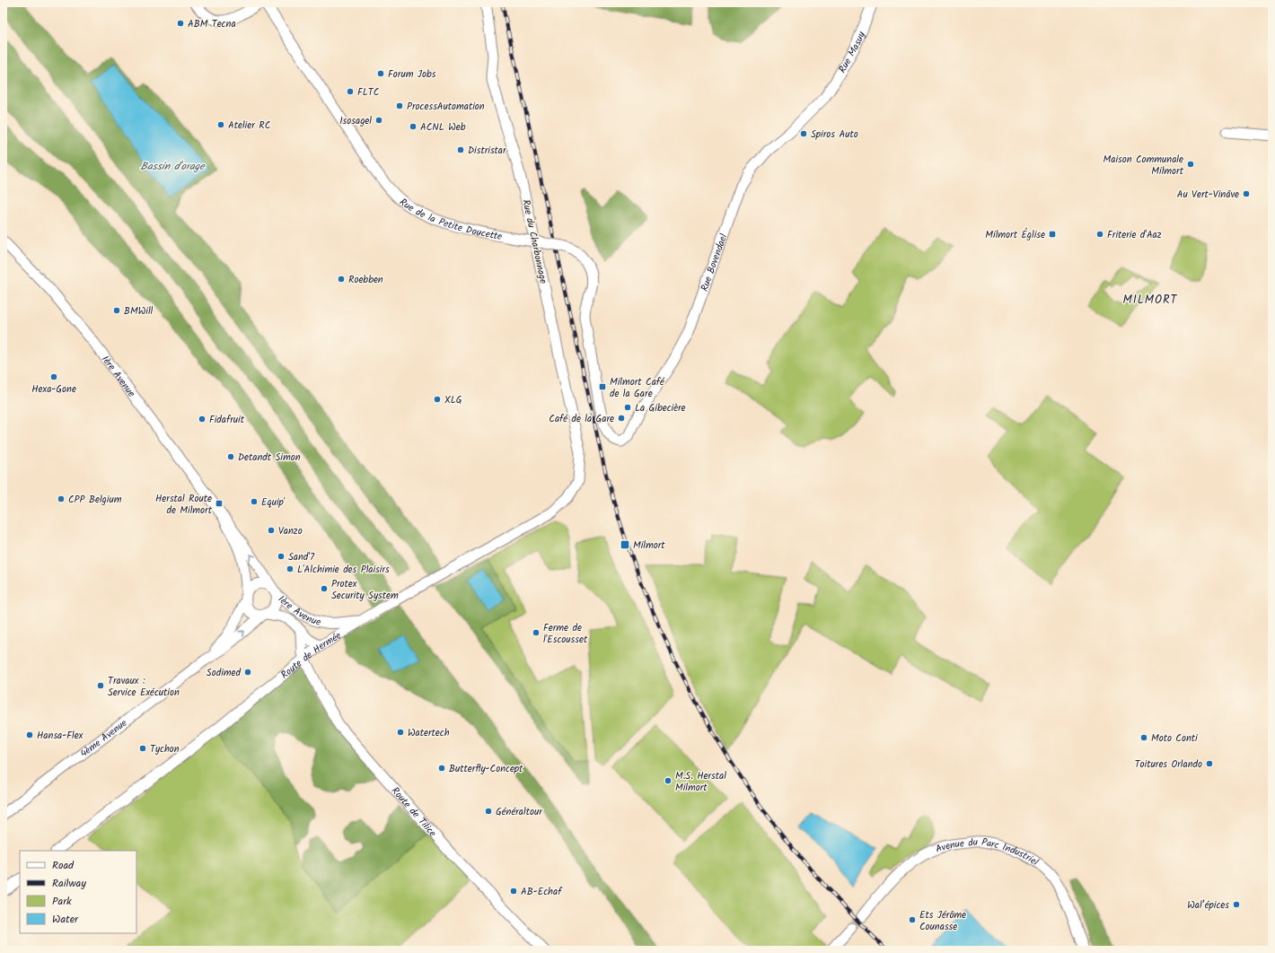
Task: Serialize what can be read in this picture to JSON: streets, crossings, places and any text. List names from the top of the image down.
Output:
{
  "streets": {
    "street": [
      "Rue Masuy",
      "Rue de la Petite Doucette",
      "Rue du Charbonnage",
      "Rue Bovendael",
      "1ère Avenue",
      "Route de Hermée",
      "4ème Avenue",
      "Route de Tilice",
      "Avenue du Parc Industriel"
    ]
  },
  "crossings": [
    ["Rue Masuy", "Rue Bovendael"],
    ["Rue de la Petite Doucette", "Rue Bovendael"],
    ["Rue du Charbonnage", "Route de Hermée"],
    ["1ère Avenue", "Route de Hermée"],
    ["1ère Avenue", "4ème Avenue"],
    ["Route de Hermée", "Route de Tilice"]
  ],
  "districts": ["MILMORT"],
  "water": ["Bassin d'orage"],
  "places": {
    "other": [
      "ABM Tecna",
      "Forum Jobs",
      "FLTC",
      "ProcessAutomation",
      "Isosagel",
      "Atelier RC",
      "ACNL Web",
      "Spiros Auto",
      "Distristar",
      "Maison Communale Milmort",
      "Au Vert-Vinâve",
      "Friterie d'Aaz",
      "Roebben",
      "BMWill",
      "Hexa-Gone",
      "XLG",
      "La Gibecière",
      "Café de la Gare",
      "Fidafruit",
      "Detandt Simon",
      "CPP Belgium",
      "Equip'",
      "Vanzo",
      "Sand'7",
      "L'Alchimie des Plaisirs",
      "Protex Security System",
      "Ferme de l'Escousset",
      "Sodimed",
      "Travaux : Service Exécution",
      "Watertech",
      "Hansa-Flex",
      "Moto Conti",
      "Tychon",
      "Toitures Orlando",
      "Butterfly-Concept",
      "M.S. Herstal Milmort",
      "Généraltour",
      "AB-Echaf",
      "Wal’épices",
      "Ets Jérôme Counasse"
    ],
    "transit": [
      "Milmort Église",
      "Milmort Café de la Gare",
      "Herstal Route de Milmort",
      "Milmort"
    ]
  },
  "legend": [
    "Road",
    "Railway",
    "Park",
    "Water"
  ]
}
